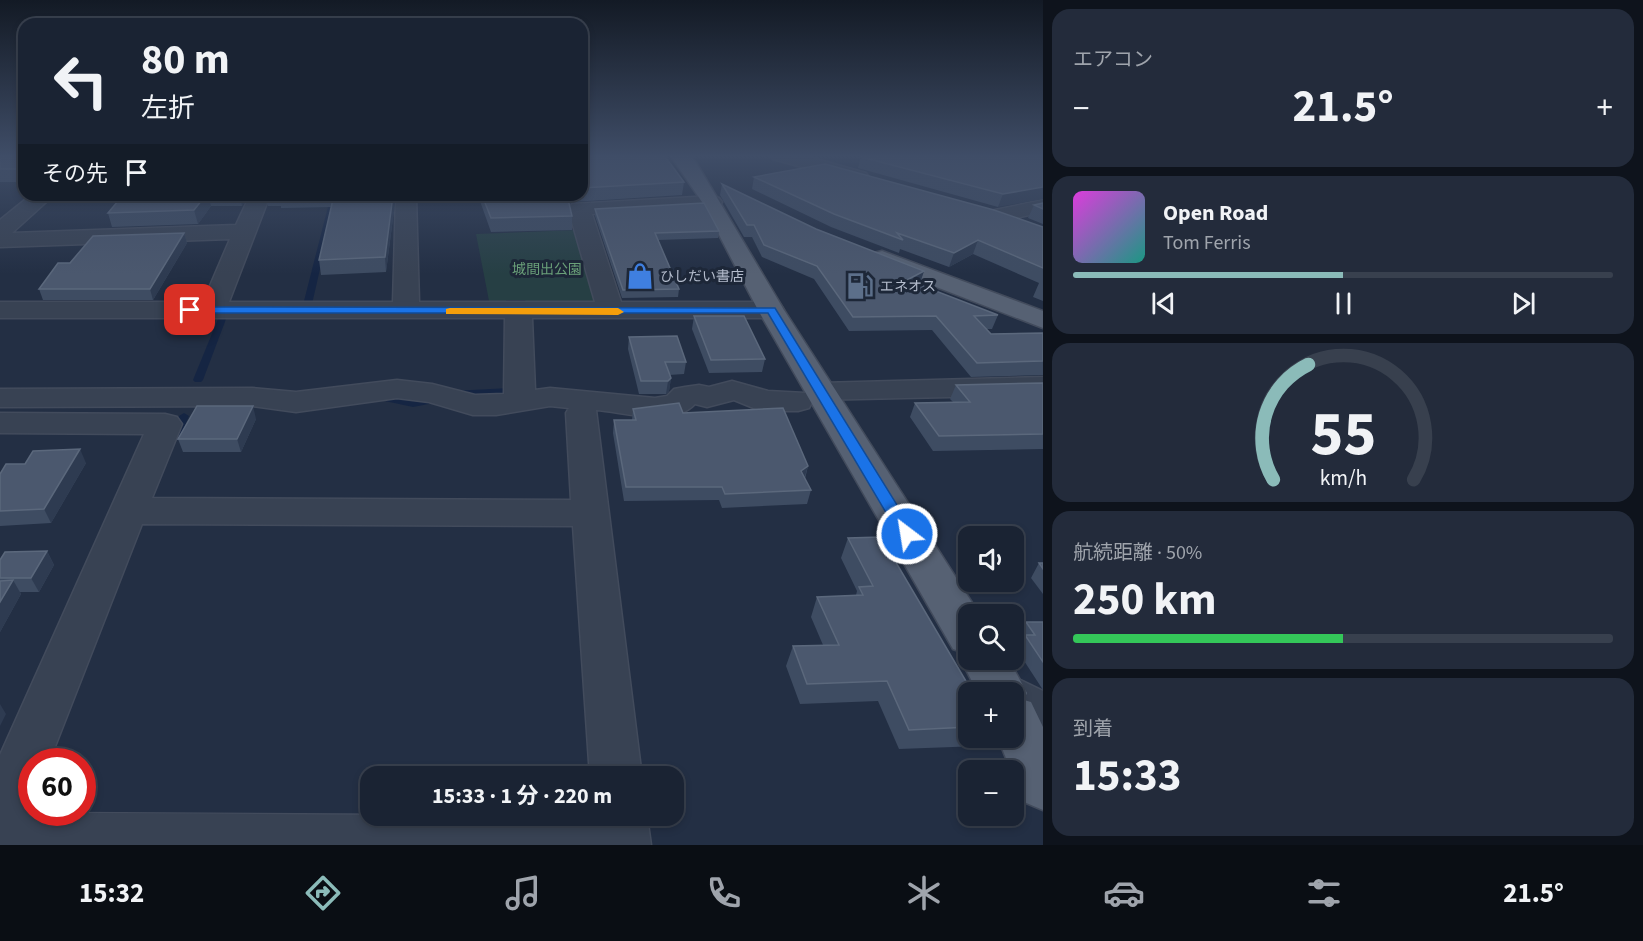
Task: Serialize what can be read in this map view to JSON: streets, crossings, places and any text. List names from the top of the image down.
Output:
{
  "parks": ["城間出公園"],
  "places": {
    "shop": ["ひしだい書店"],
    "fuel station": ["エネオス"]
  },
  "page": {
    "tile": [
      "エアコン",
      ["航続距離 · 50%", "250 km"],
      ["到着", "15:33"]
    ],
    "turn": ["80 m", "左折"],
    "heat": ["−", "21.5°", "+"],
    "then": "その先",
    "song": ["Open Road", "Tom Ferris"],
    "map_buttons": ["+", "−"],
    "limit": "60",
    "trip": "15:33 · 1 分 · 220 m",
    "tabs": ["15:32", "21.5°"],
    "gauge": ["55", "km/h"]
  }
}
